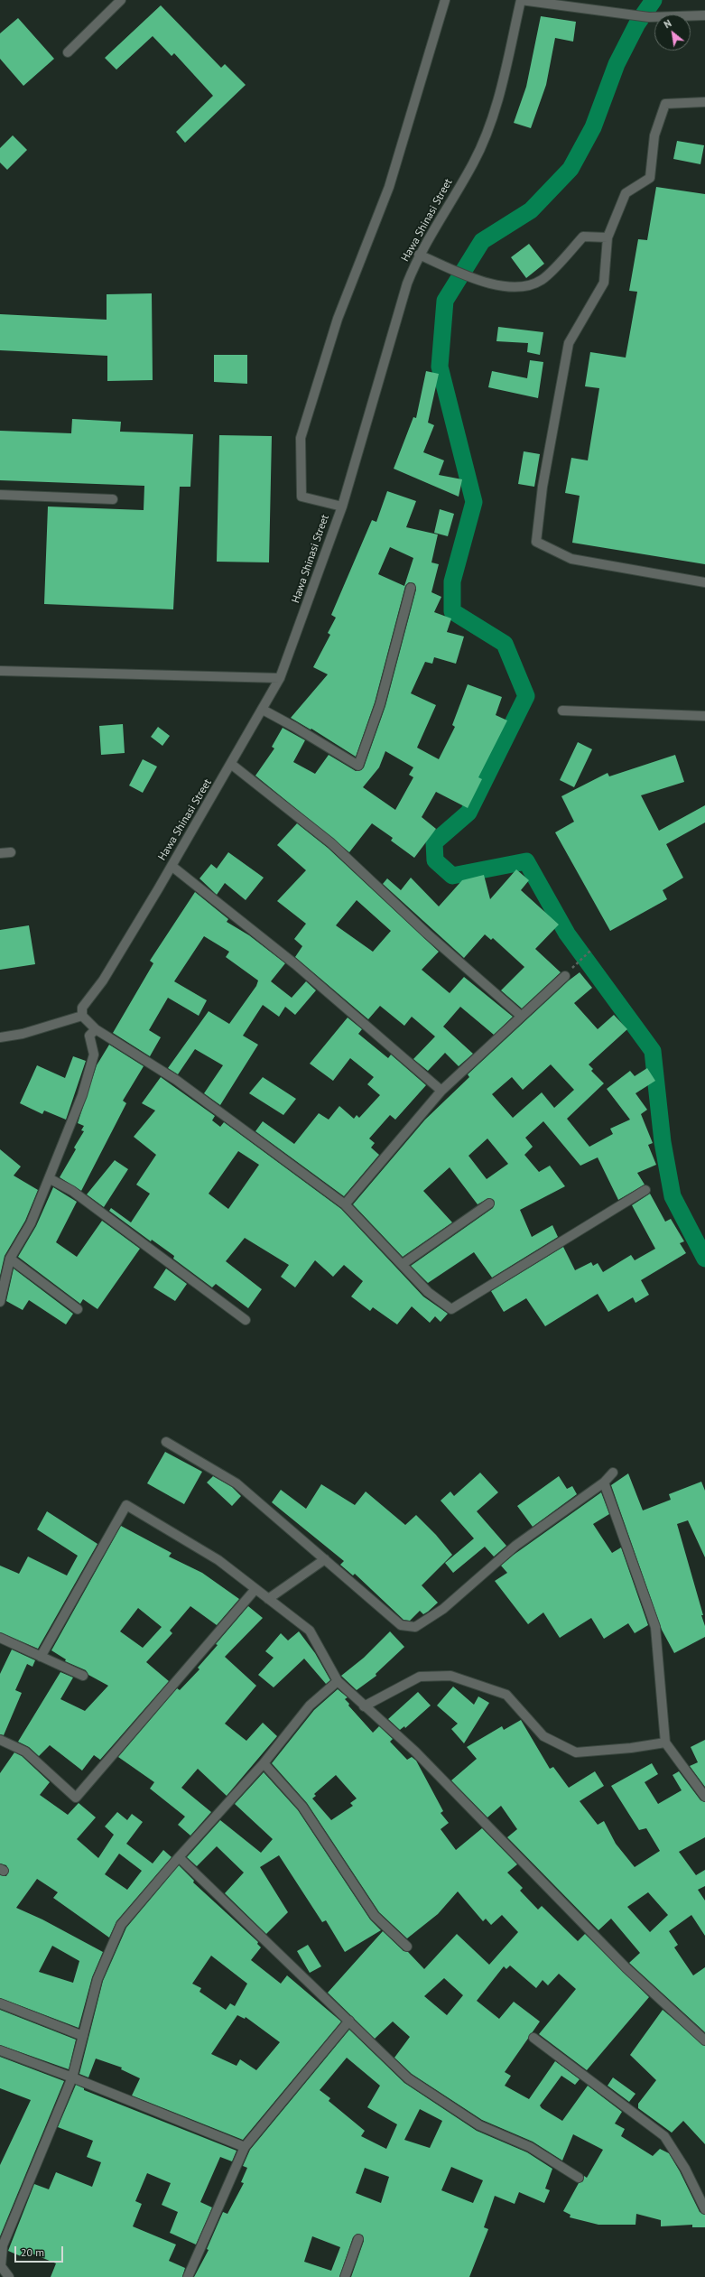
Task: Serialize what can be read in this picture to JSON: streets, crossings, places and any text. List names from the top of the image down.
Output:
{
  "streets": {
    "street": ["Hawa Shinasi Street"]
  },
  "scale_bar": "20 m",
  "north": "top left"
}
